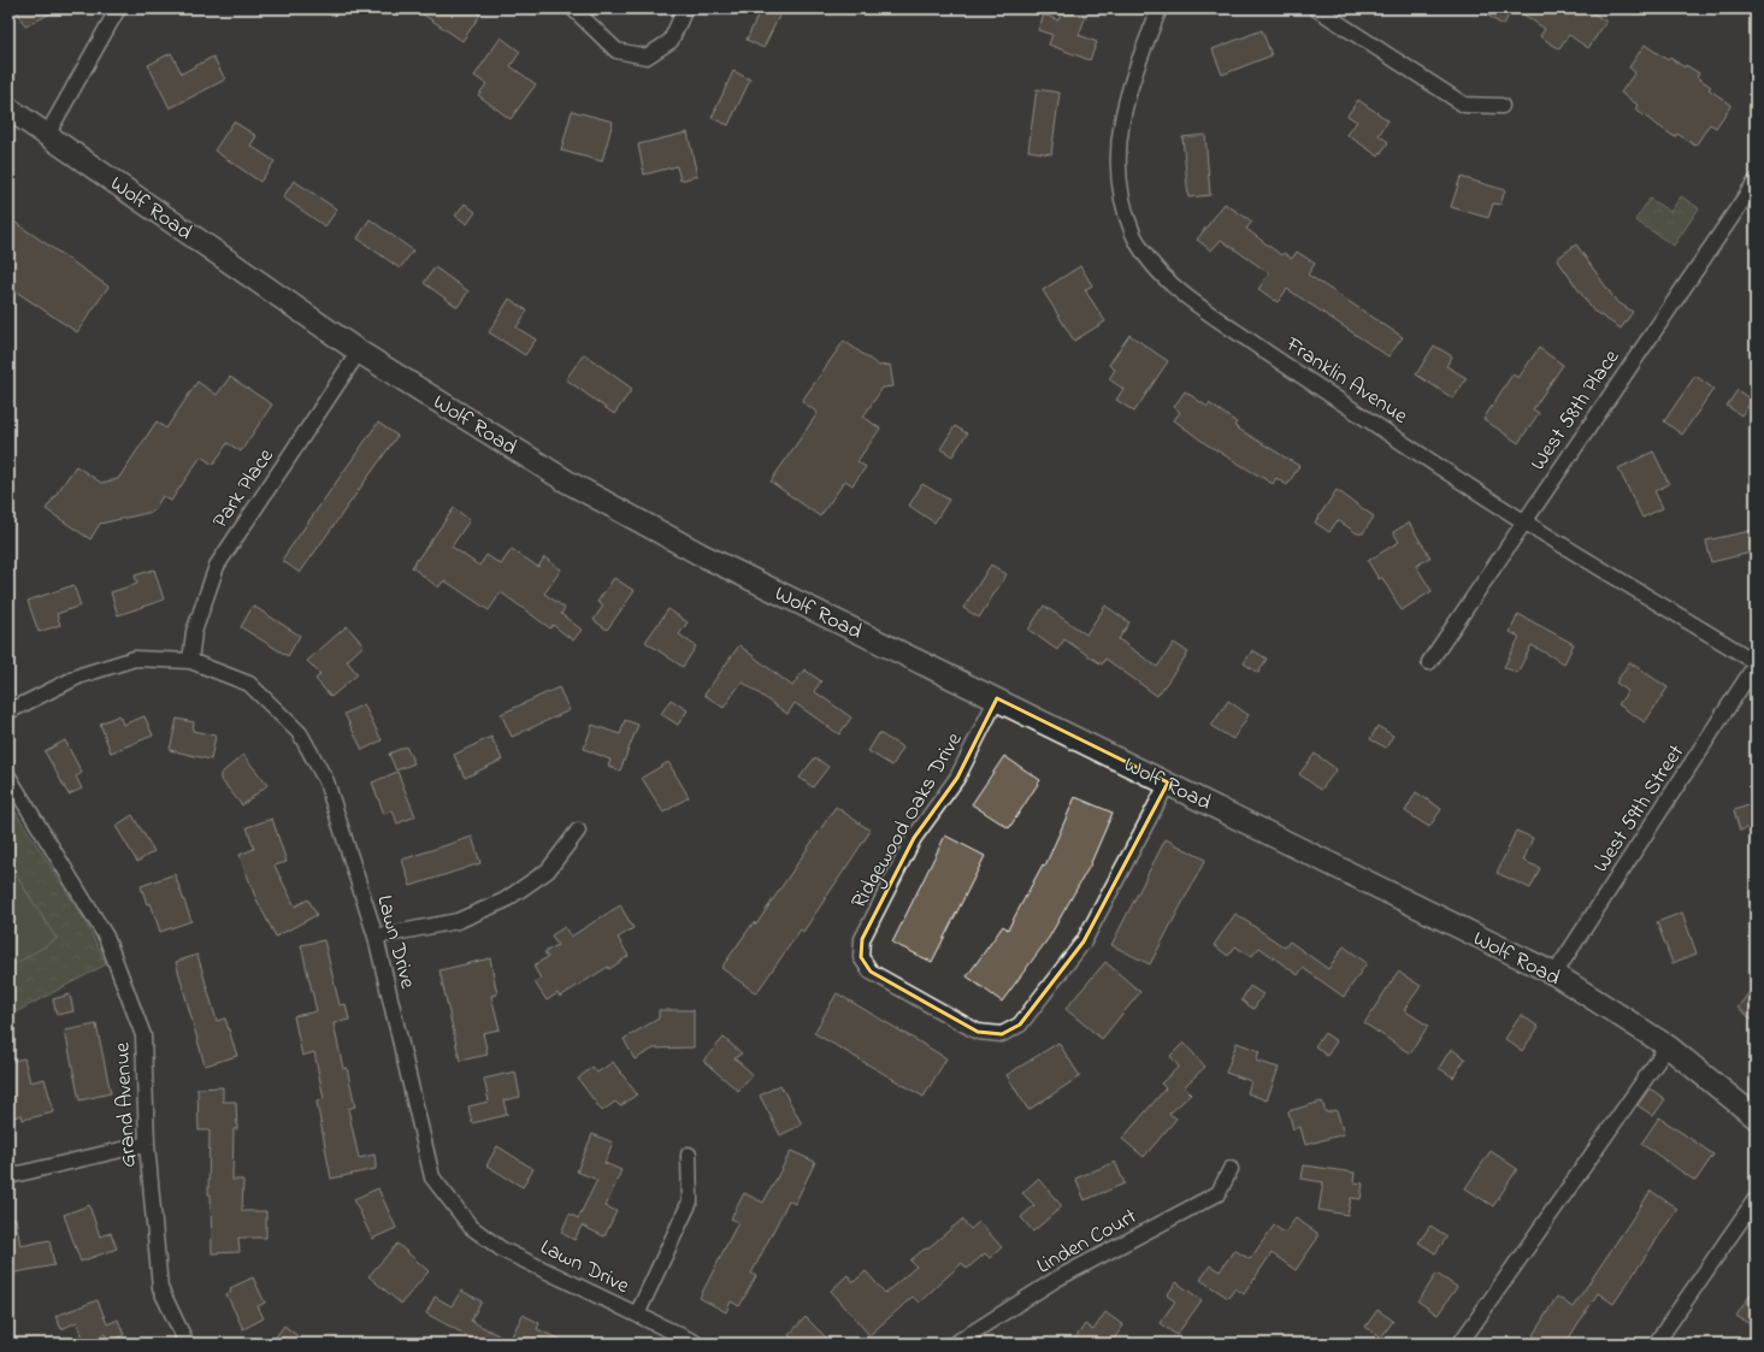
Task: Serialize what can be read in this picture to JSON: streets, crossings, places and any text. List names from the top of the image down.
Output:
{
  "streets": {
    "main road": ["Wolf Road"],
    "street": [
      "Franklin Avenue",
      "West 58th Place",
      "Park Place",
      "West 59th Street",
      "Ridgewood Oaks Drive",
      "Lawn Drive",
      "Grand Avenue",
      "Linden Court"
    ]
  },
  "crossings": [
    ["Wolf Road", "Park Place"],
    ["Wolf Road", "West 59th Street"],
    ["Wolf Road", "Ridgewood Oaks Drive"],
    ["Franklin Avenue", "West 58th Place"],
    ["Franklin Avenue", "West 59th Street"],
    ["Park Place", "Lawn Drive"]
  ]
}
